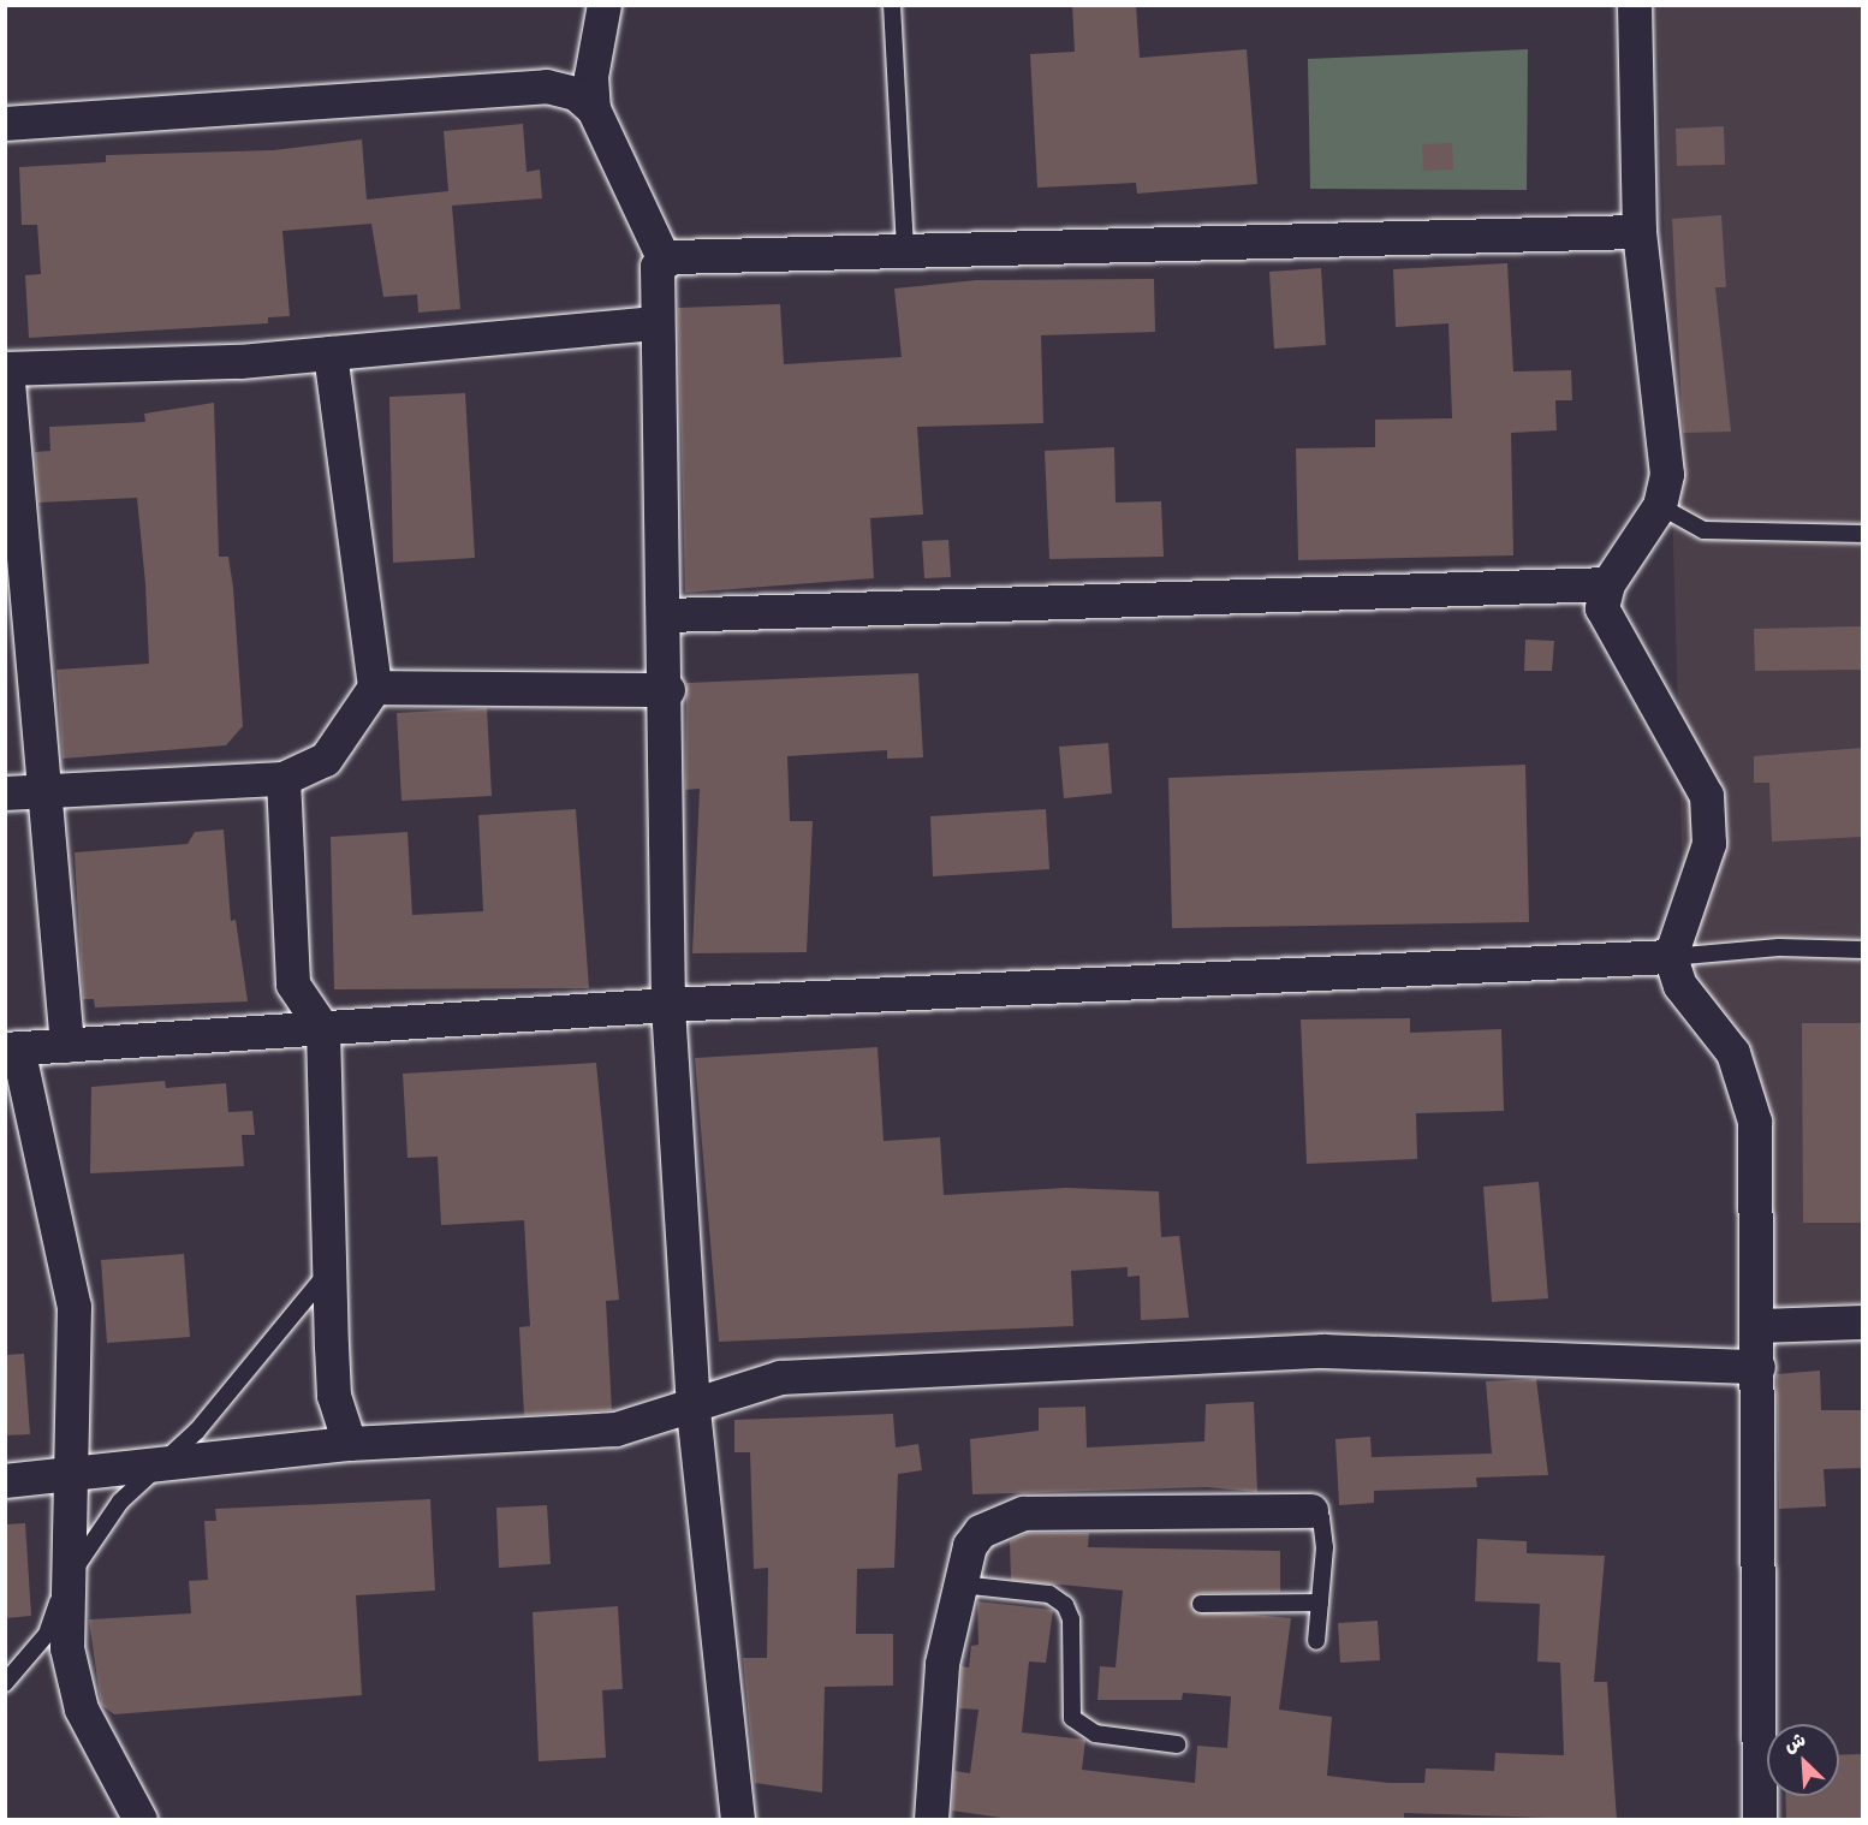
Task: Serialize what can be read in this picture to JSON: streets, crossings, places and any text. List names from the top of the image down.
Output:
{
  "north": "top left"
}
